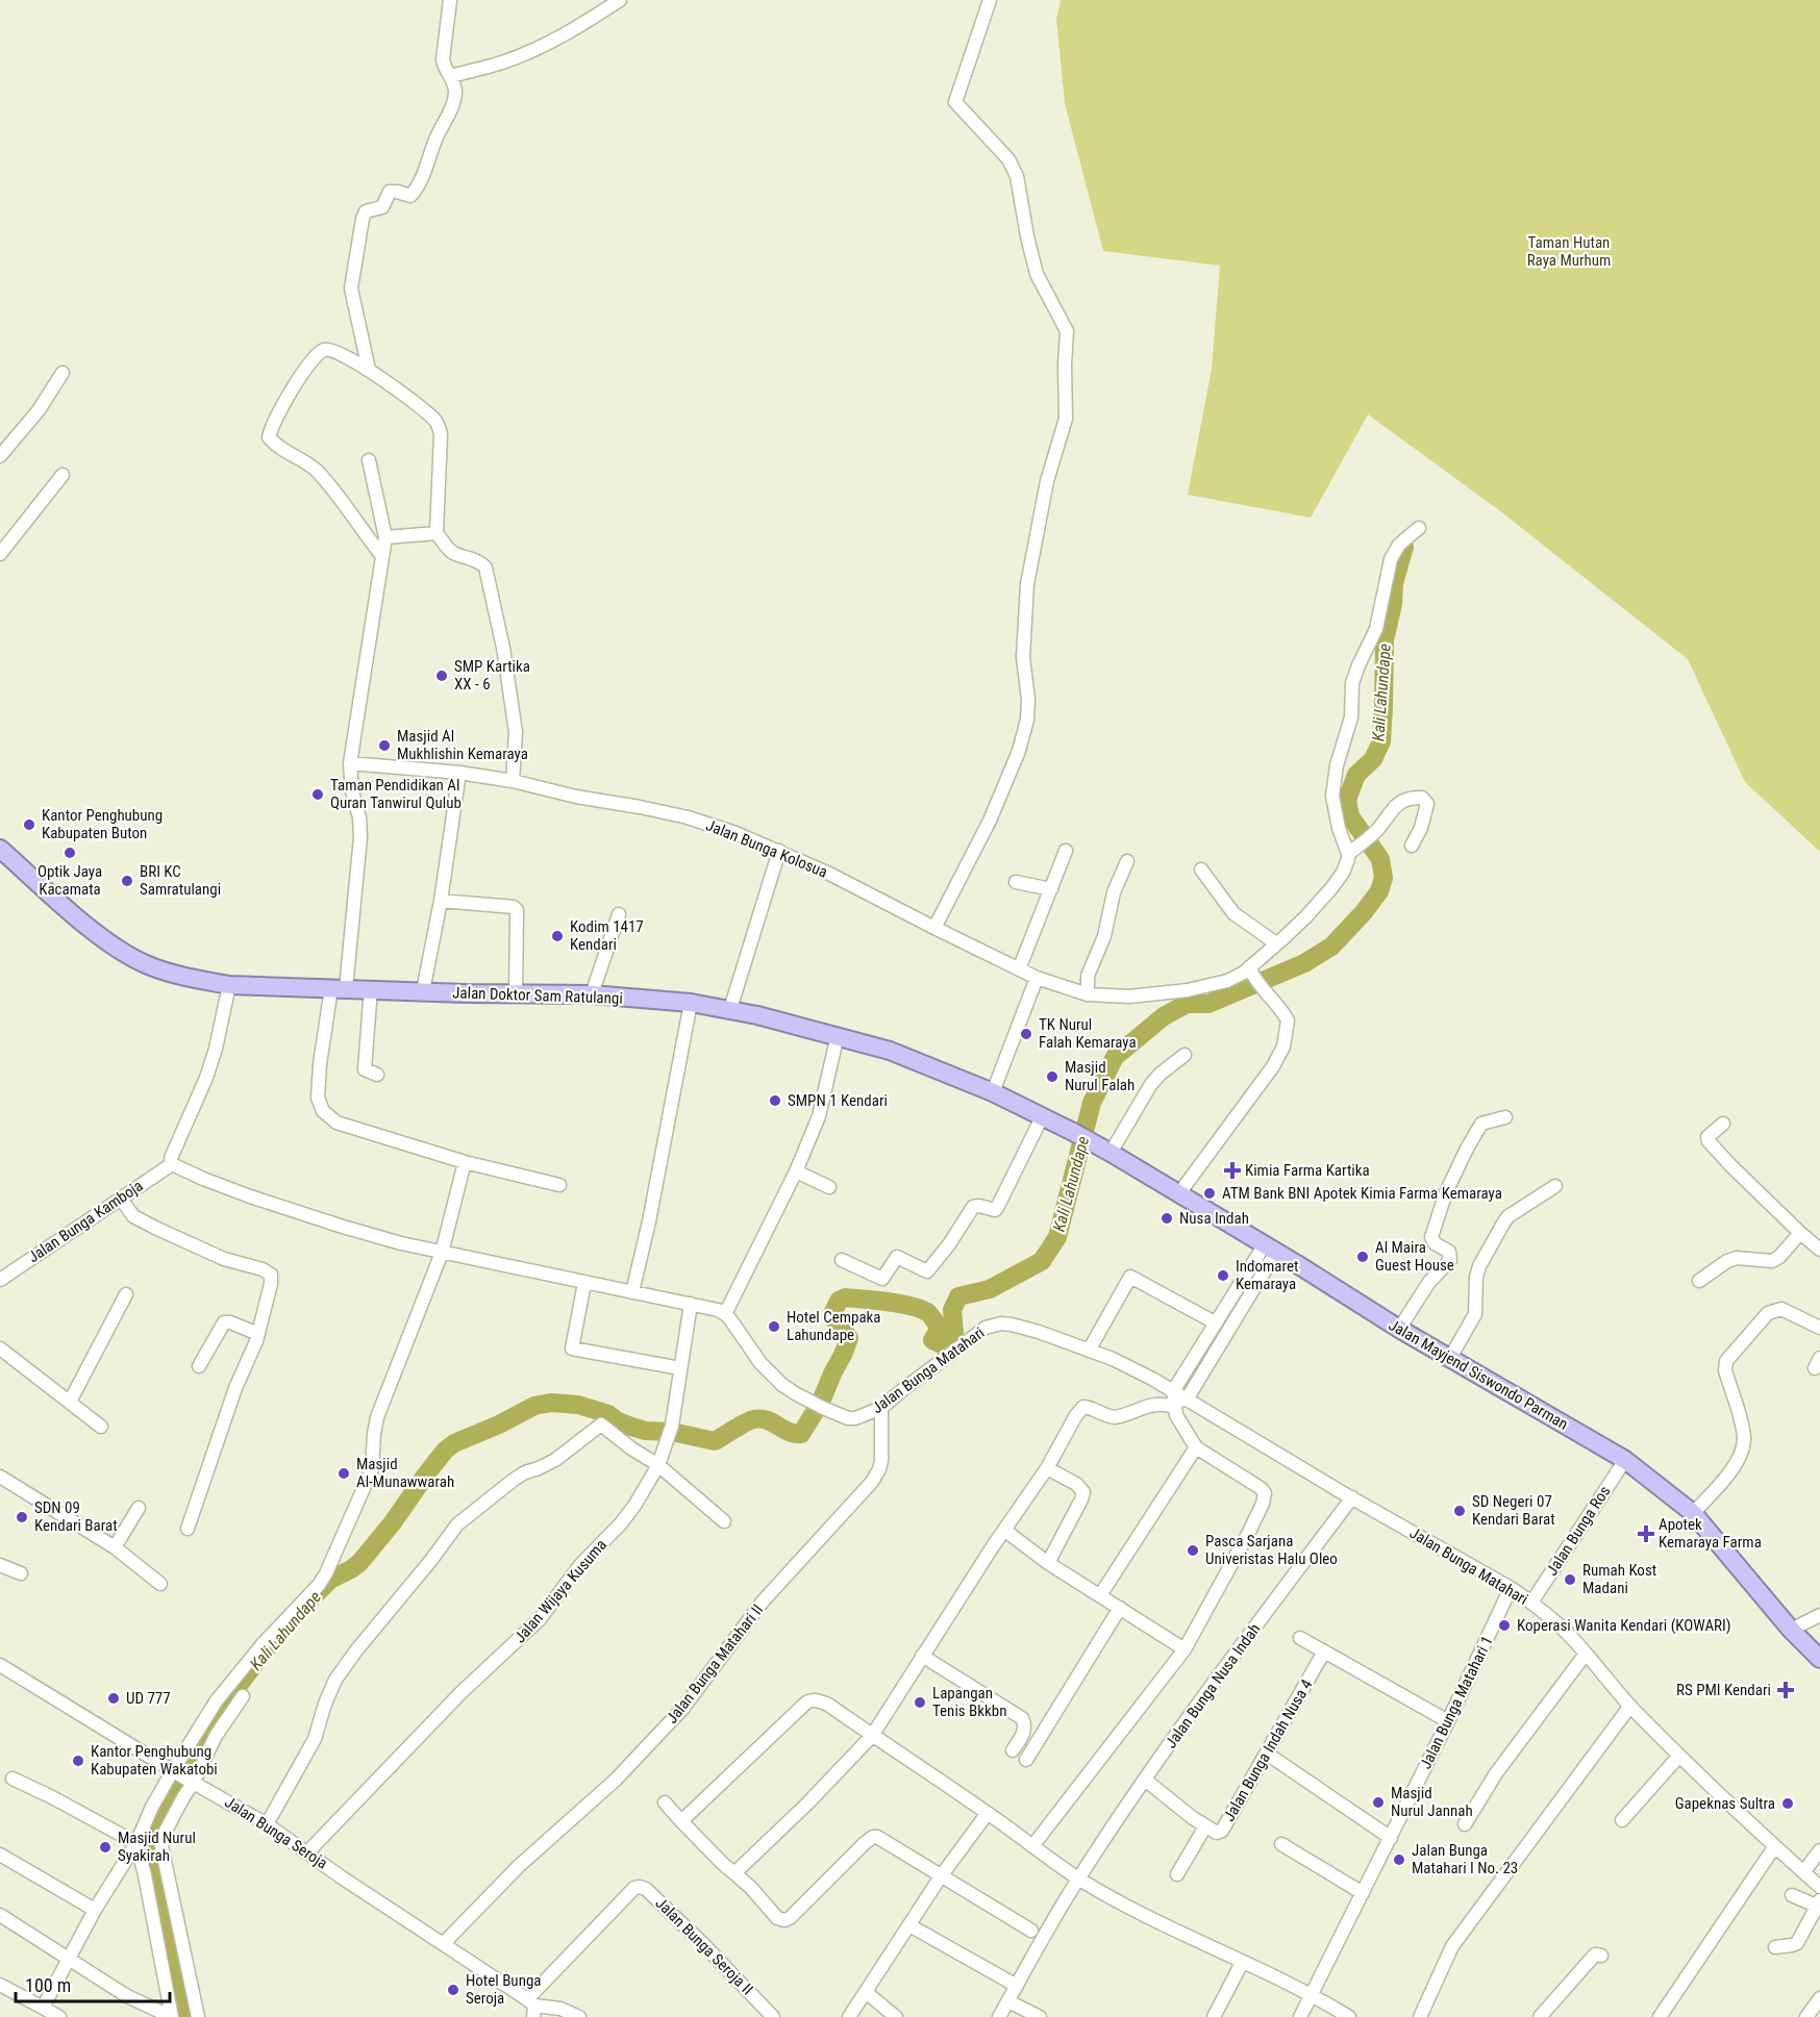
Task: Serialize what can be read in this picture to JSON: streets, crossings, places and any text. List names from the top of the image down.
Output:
{
  "streets": {
    "highway": ["Jalan Doktor Sam Ratulangi", "Jalan Mayjend Siswondo Parman"],
    "street": [
      "Jalan Bunga Kolosua",
      "Jalan Bunga Kamboja",
      "Jalan Bunga Matahari",
      "Jalan Bunga Ros",
      "Jalan Wijaya Kusuma",
      "Jalan Bunga Matahari II",
      "Jalan Bunga Nusa Indah",
      "Jalan Bunga Matahari 1",
      "Jalan Bunga Indah Nusa 4",
      "Jalan Bunga Seroja",
      "Jalan Bunga Seroja II"
    ]
  },
  "crossings": [
    ["Jalan Doktor Sam Ratulangi", "Jalan Mayjend Siswondo Parman"],
    ["Jalan Bunga Matahari", "Jalan Bunga Ros"],
    ["Jalan Bunga Matahari", "Jalan Bunga Matahari II"],
    ["Jalan Bunga Matahari", "Jalan Bunga Nusa Indah"],
    ["Jalan Bunga Matahari", "Jalan Bunga Matahari 1"],
    ["Jalan Mayjend Siswondo Parman", "Jalan Bunga Ros"],
    ["Jalan Wijaya Kusuma", "Jalan Bunga Seroja"],
    ["Jalan Bunga Matahari II", "Jalan Bunga Seroja"],
    ["Jalan Bunga Nusa Indah", "Jalan Bunga Indah Nusa 4"],
    ["Jalan Bunga Seroja", "Jalan Bunga Seroja II"]
  ],
  "water": ["Kali Lahundape"],
  "parks": ["Taman Hutan Raya Murhum"],
  "places": {
    "other": [
      "SMP Kartika XX - 6",
      "Masjid Al Mukhlishin Kemaraya",
      "Taman Pendidikan Al Quran Tanwirul Qulub",
      "Kantor Penghubung Kabupaten Buton",
      "Optik Jaya Kacamata",
      "BRI KC Samratulangi",
      "Kodim 1417 Kendari",
      "TK Nurul Falah Kemaraya",
      "Masjid Nurul Falah",
      "SMPN 1 Kendari",
      "ATM Bank BNI Apotek Kimia Farma Kemaraya",
      "Nusa Indah",
      "Al Maira Guest House",
      "Indomaret Kemaraya",
      "Hotel Cempaka Lahundape",
      "Masjid Al-Munawwarah",
      "SD Negeri 07 Kendari Barat",
      "SDN 09 Kendari Barat",
      "Pasca Sarjana Univeristas Halu Oleo",
      "Rumah Kost Madani",
      "Koperasi Wanita Kendari (KOWARI)",
      "UD 777",
      "Lapangan Tenis Bkkbn",
      "Kantor Penghubung Kabupaten Wakatobi",
      "Masjid Nurul Jannah",
      "Gapeknas Sultra",
      "Masjid Nurul Syakirah",
      "Jalan Bunga Matahari I No. 23",
      "Hotel Bunga Seroja"
    ],
    "health": ["Kimia Farma Kartika", "Apotek Kemaraya Farma", "RS PMI Kendari"]
  },
  "scale_bar": "100 m"
}
